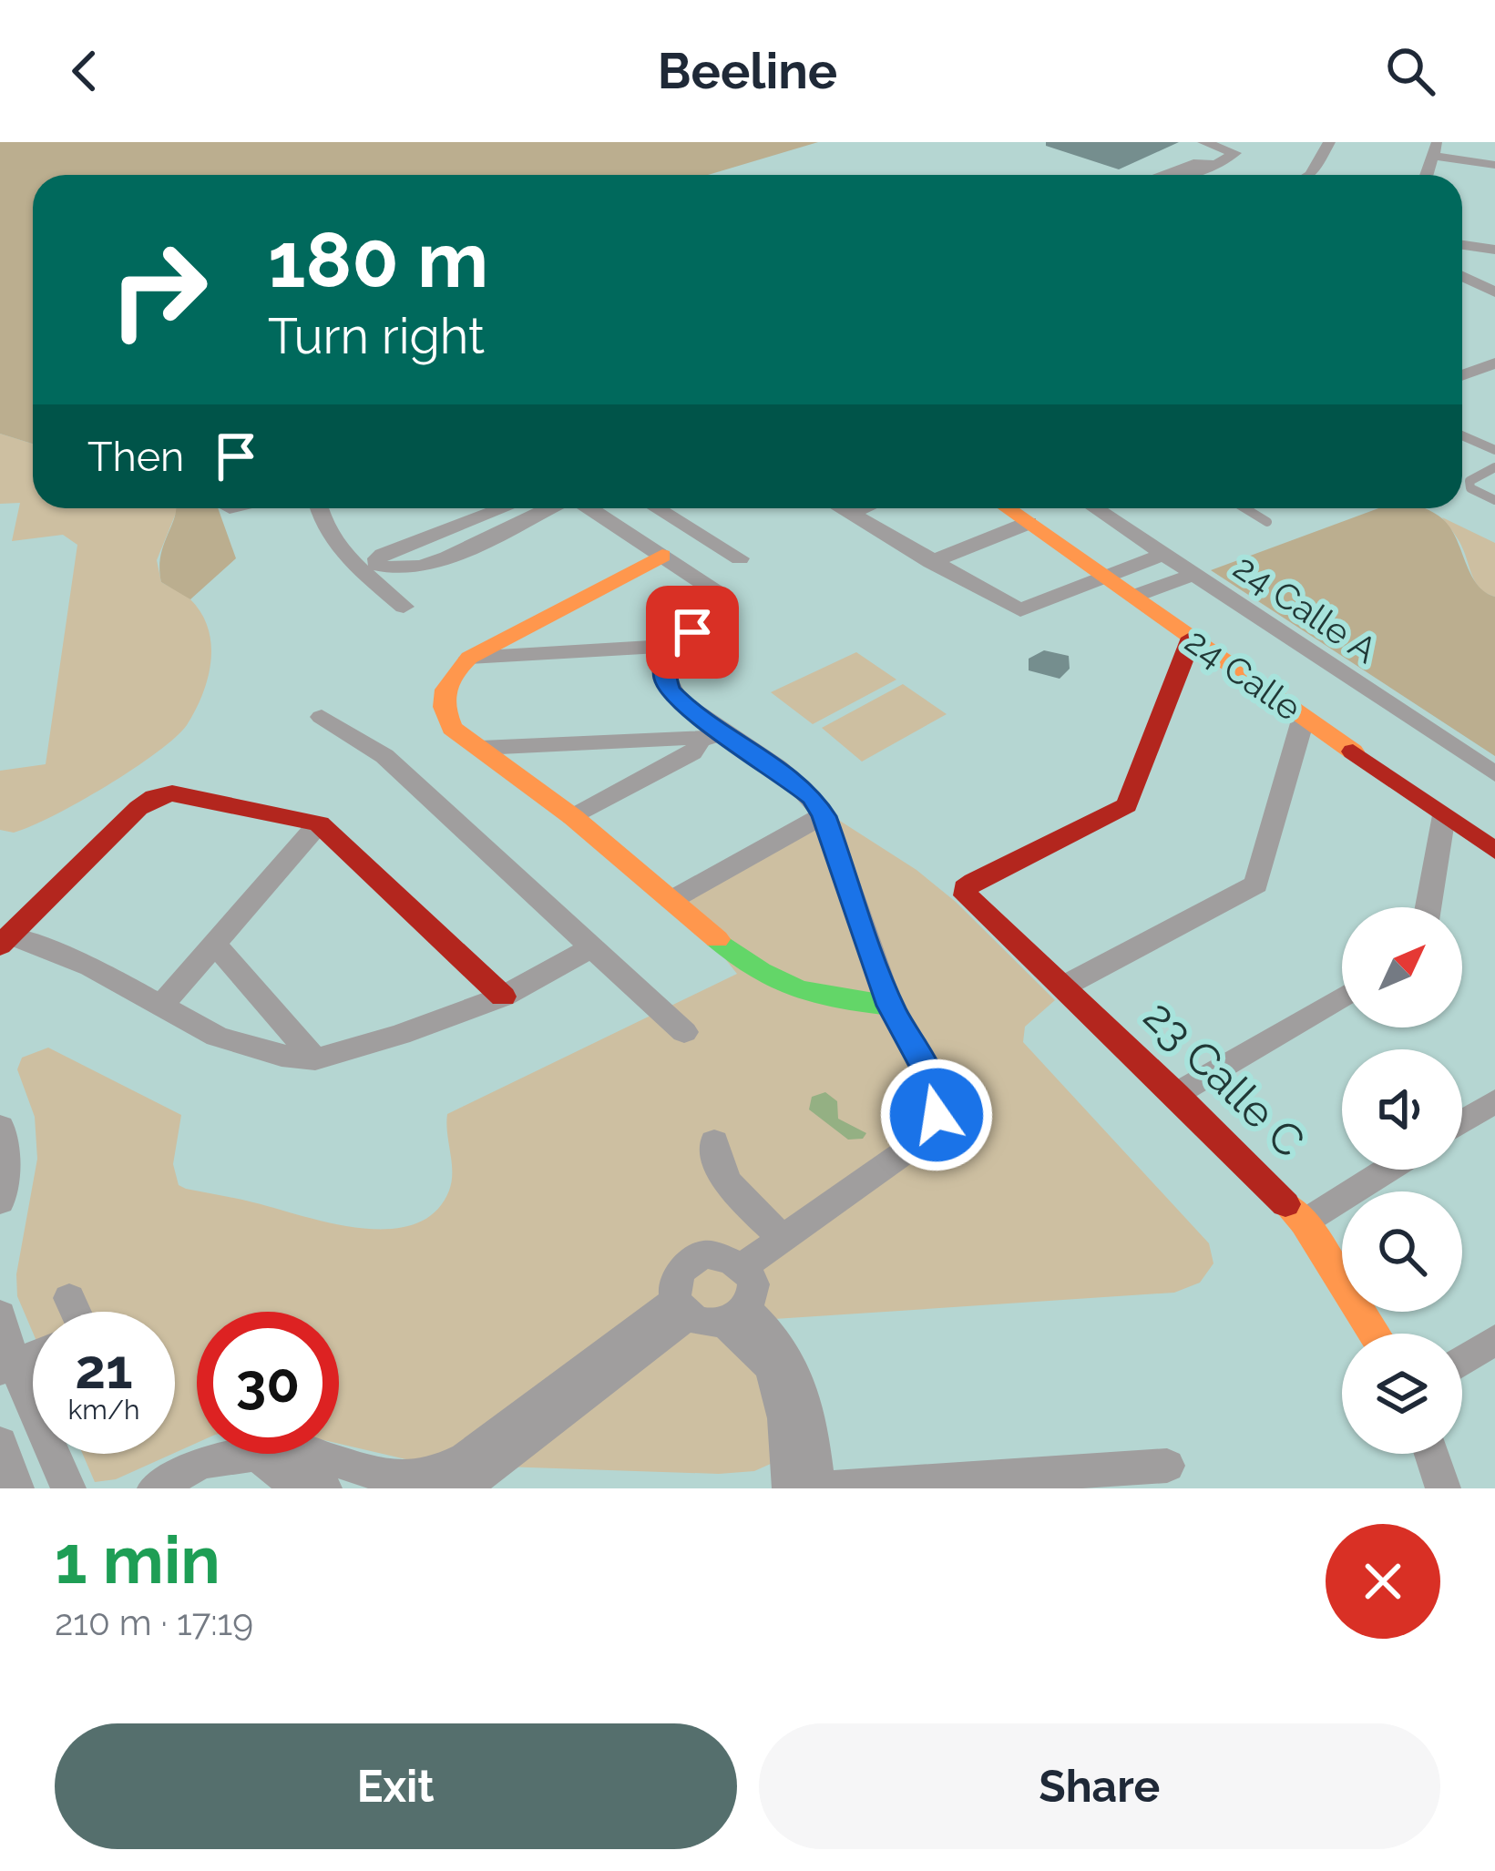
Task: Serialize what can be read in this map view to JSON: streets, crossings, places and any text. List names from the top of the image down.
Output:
{
  "streets": {
    "street": ["24 Calle A", "24 Calle", "23 Calle C"]
  },
  "crossings": [
    ["24 Calle", "23 Calle C"]
  ],
  "north": "top right",
  "page": {
    "header": "Beeline",
    "turn": ["180 m", "Turn right"],
    "then": "Then",
    "speed": "21 km/h",
    "limit": "30",
    "heading": ["1 min", "210 m · 17:19"],
    "buttons": ["Exit", "Share"]
  }
}
